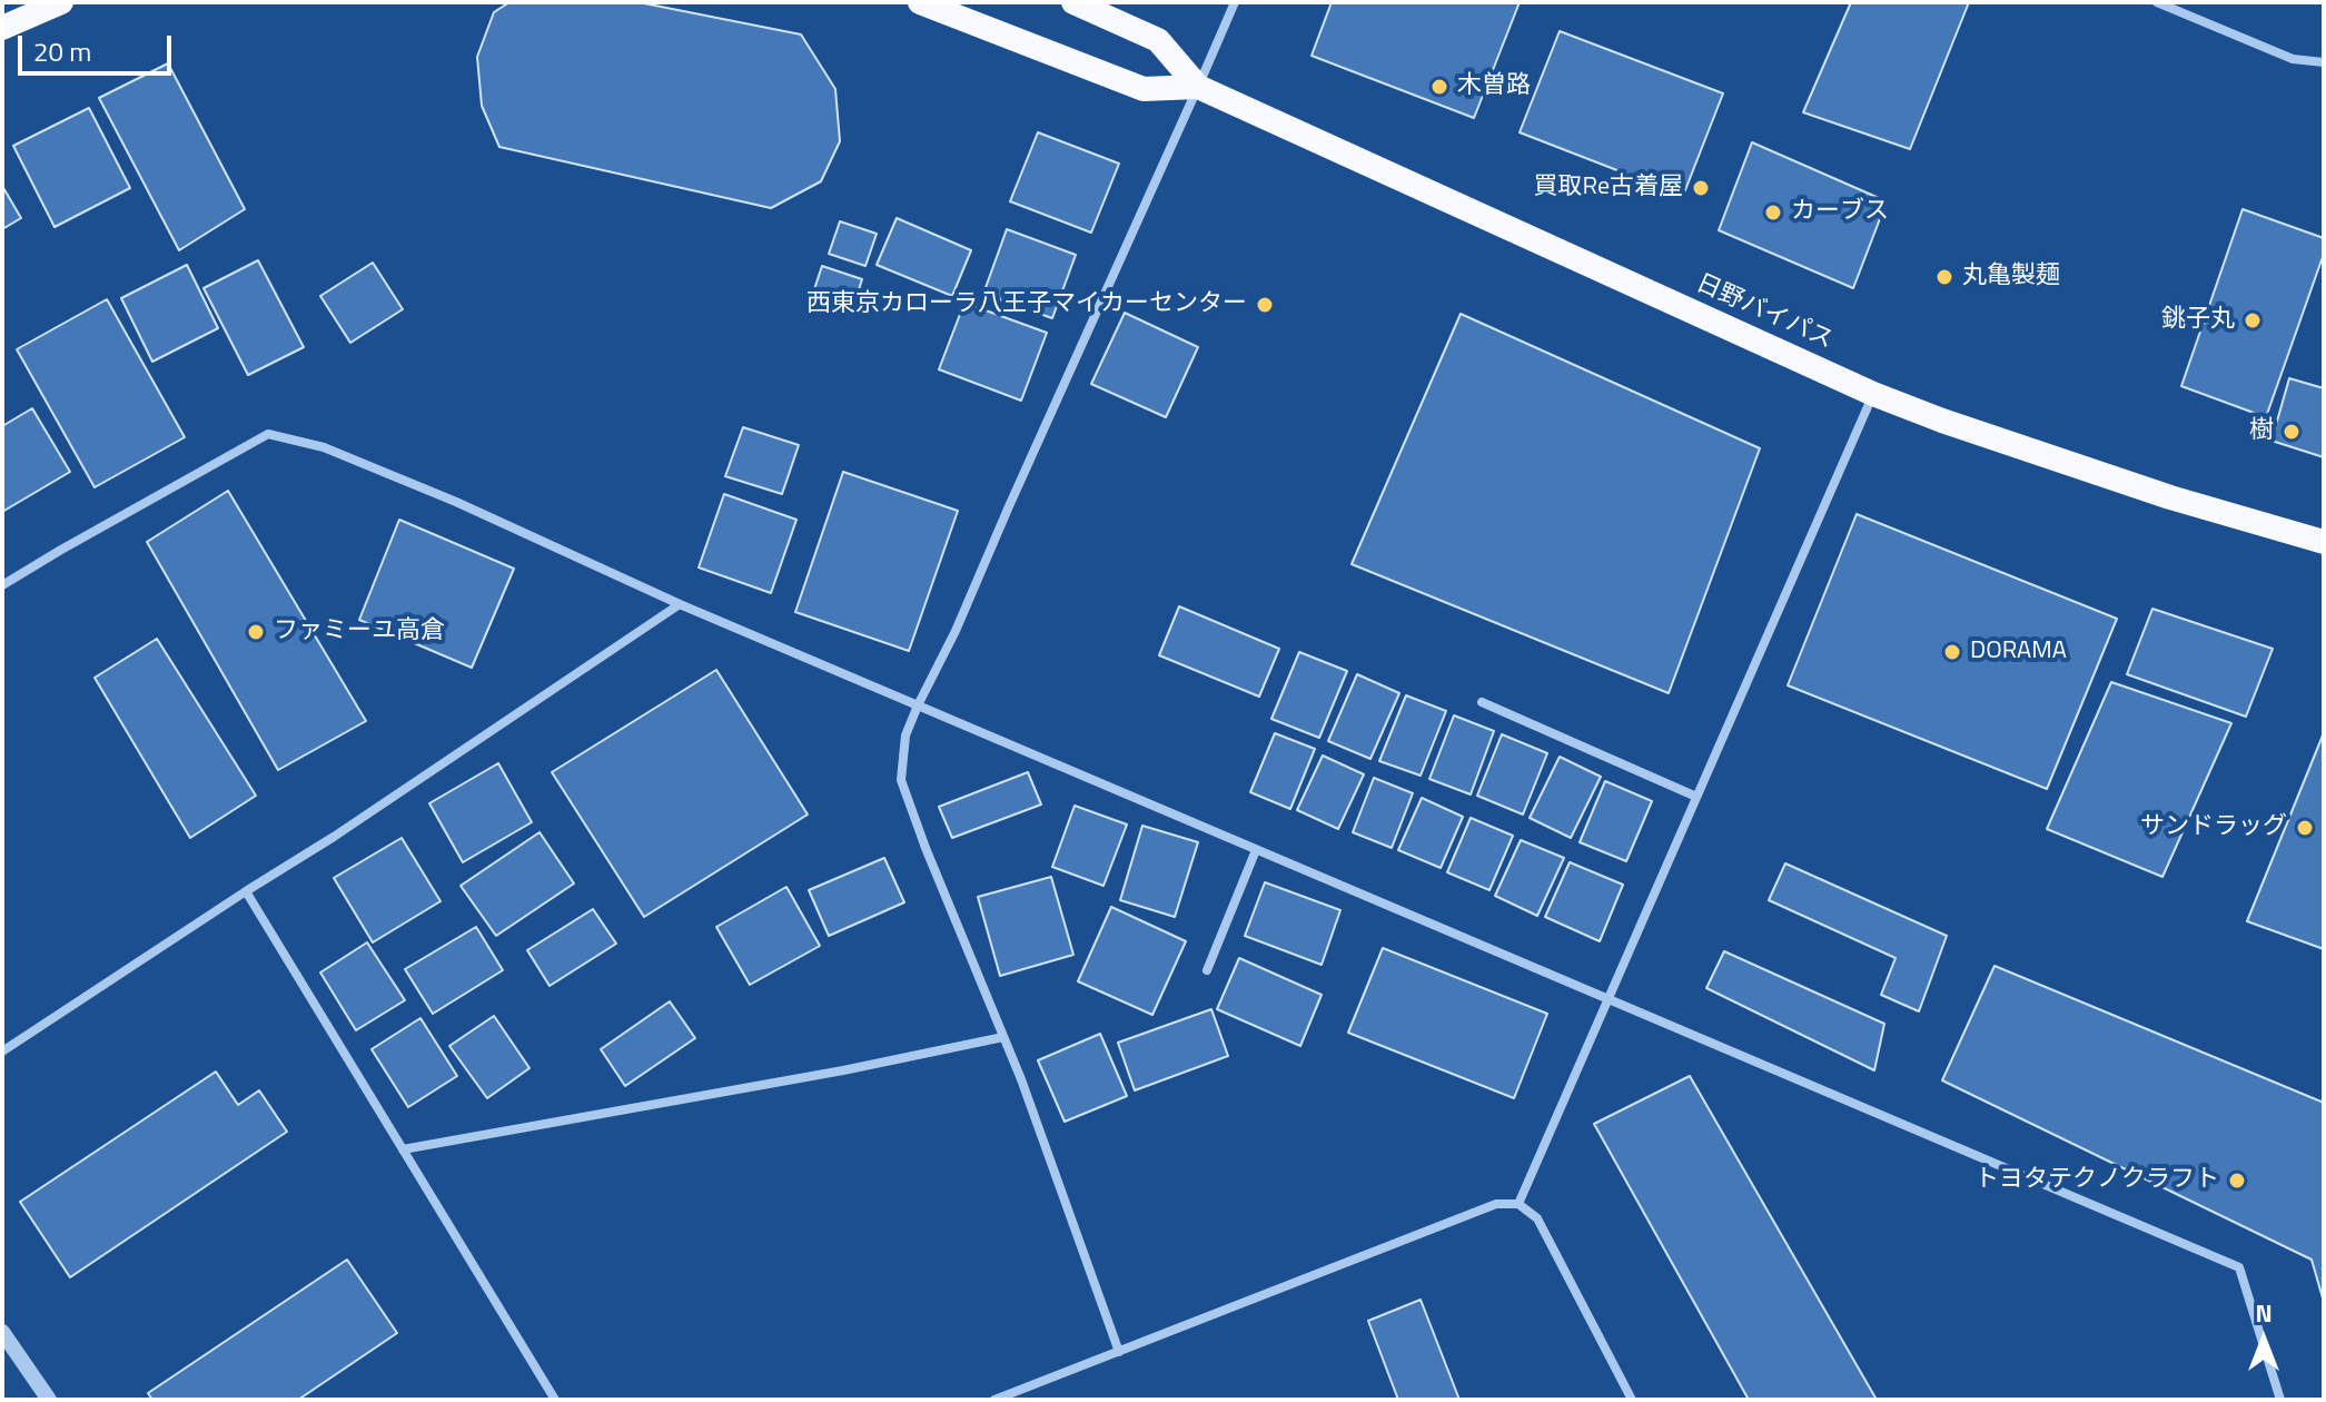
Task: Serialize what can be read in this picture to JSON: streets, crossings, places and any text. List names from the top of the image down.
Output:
{
  "streets": {
    "highway": ["日野バイパス"]
  },
  "places": [
    "木曽路",
    "買取Re古着屋",
    "カーブス",
    "丸亀製麺",
    "西東京カローラ八王子マイカーセンター",
    "銚子丸",
    "樹",
    "ファミーユ高倉",
    "DORAMA",
    "サンドラッグ",
    "トヨタテクノクラフト"
  ],
  "scale_bar": "20 m",
  "north": "top"
}
